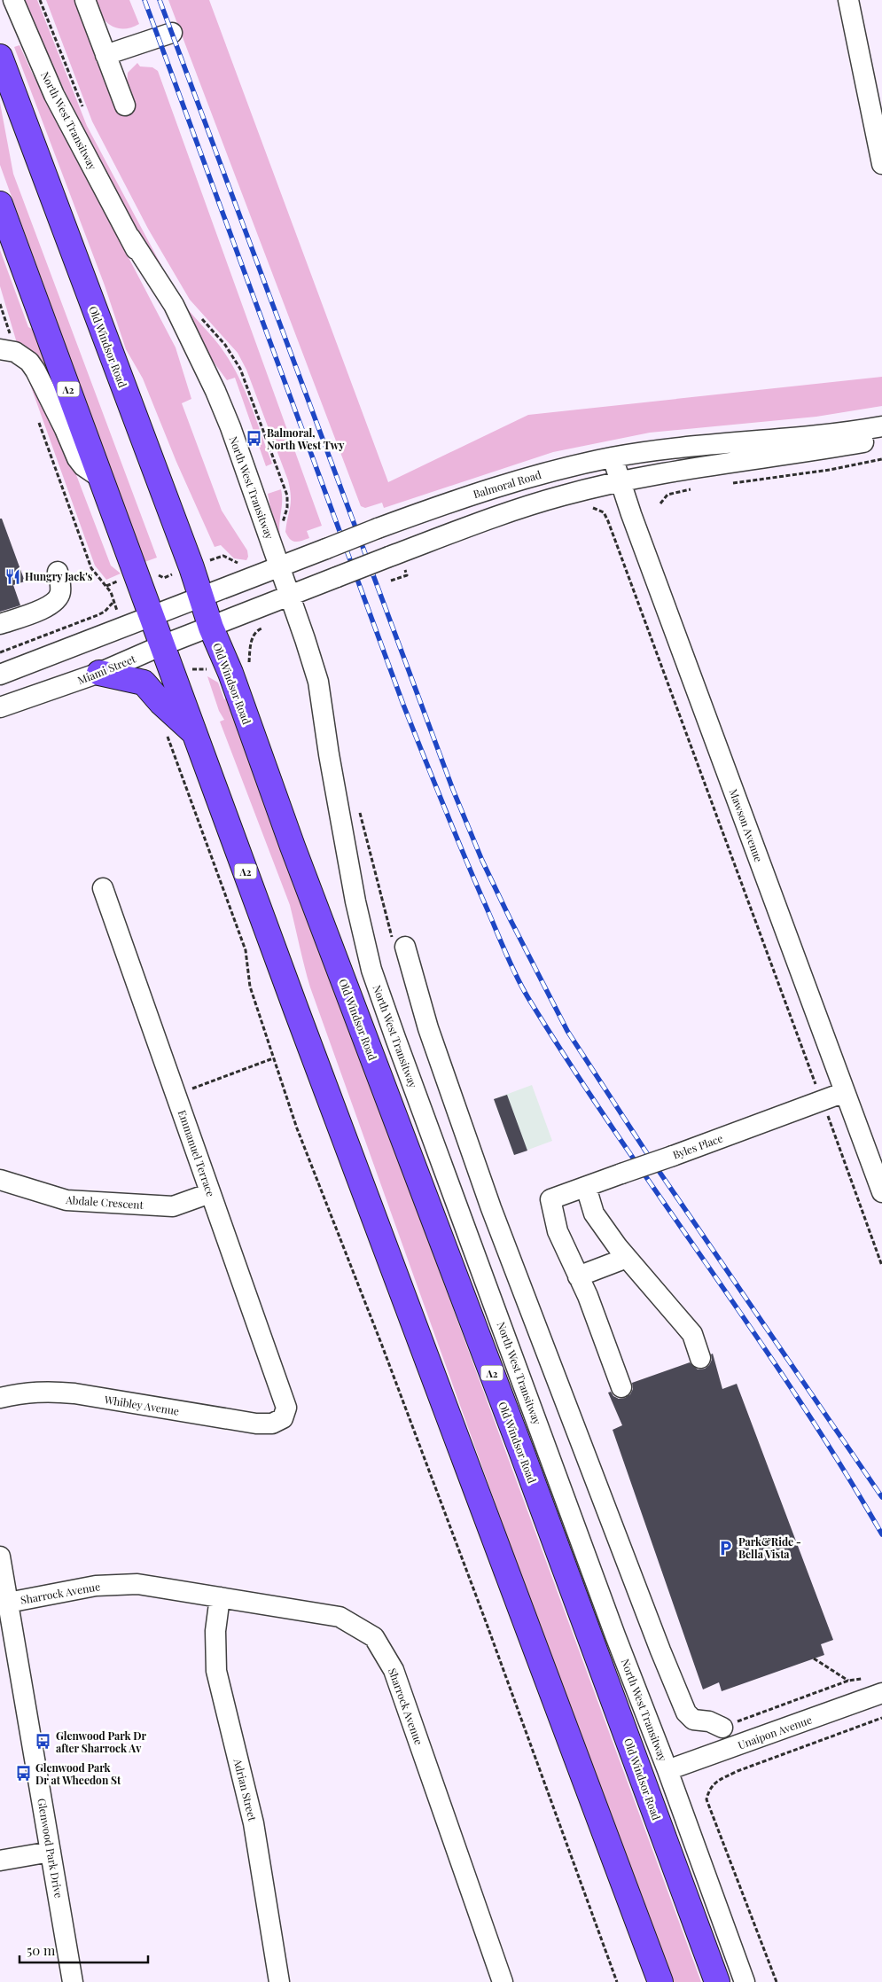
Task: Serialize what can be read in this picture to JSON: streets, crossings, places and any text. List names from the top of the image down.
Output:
{
  "streets": {
    "highway": ["Old Windsor Road", "A2"],
    "street": [
      "North West Transitway",
      "Balmoral Road",
      "Miami Street",
      "Mawson Avenue",
      "Byles Place",
      "Emmanuel Terrace",
      "Abdale Crescent",
      "Whibley Avenue",
      "Sharrock Avenue",
      "Unaipon Avenue",
      "Adrian Street",
      "Glenwood Park Drive"
    ]
  },
  "crossings": [
    ["North West Transitway", "Balmoral Road"],
    ["North West Transitway", "Unaipon Avenue"],
    ["Old Windsor Road", "Balmoral Road"],
    ["Old Windsor Road", "Miami Street"],
    ["A2", "Balmoral Road"],
    ["A2", "Miami Street"],
    ["Balmoral Road", "Mawson Avenue"],
    ["Mawson Avenue", "Byles Place"],
    ["Emmanuel Terrace", "Abdale Crescent"],
    ["Emmanuel Terrace", "Whibley Avenue"],
    ["Sharrock Avenue", "Adrian Street"],
    ["Sharrock Avenue", "Glenwood Park Drive"]
  ],
  "places": {
    "bus stop": ["Balmoral, North West Twy", "Glenwood Park Dr after Sharrock Av", "Glenwood Park Dr at Wheedon St"],
    "restaurant": ["Hungry Jack's"],
    "parking": ["Park&Ride - Bella Vista"]
  },
  "scale_bar": "50 m"
}
